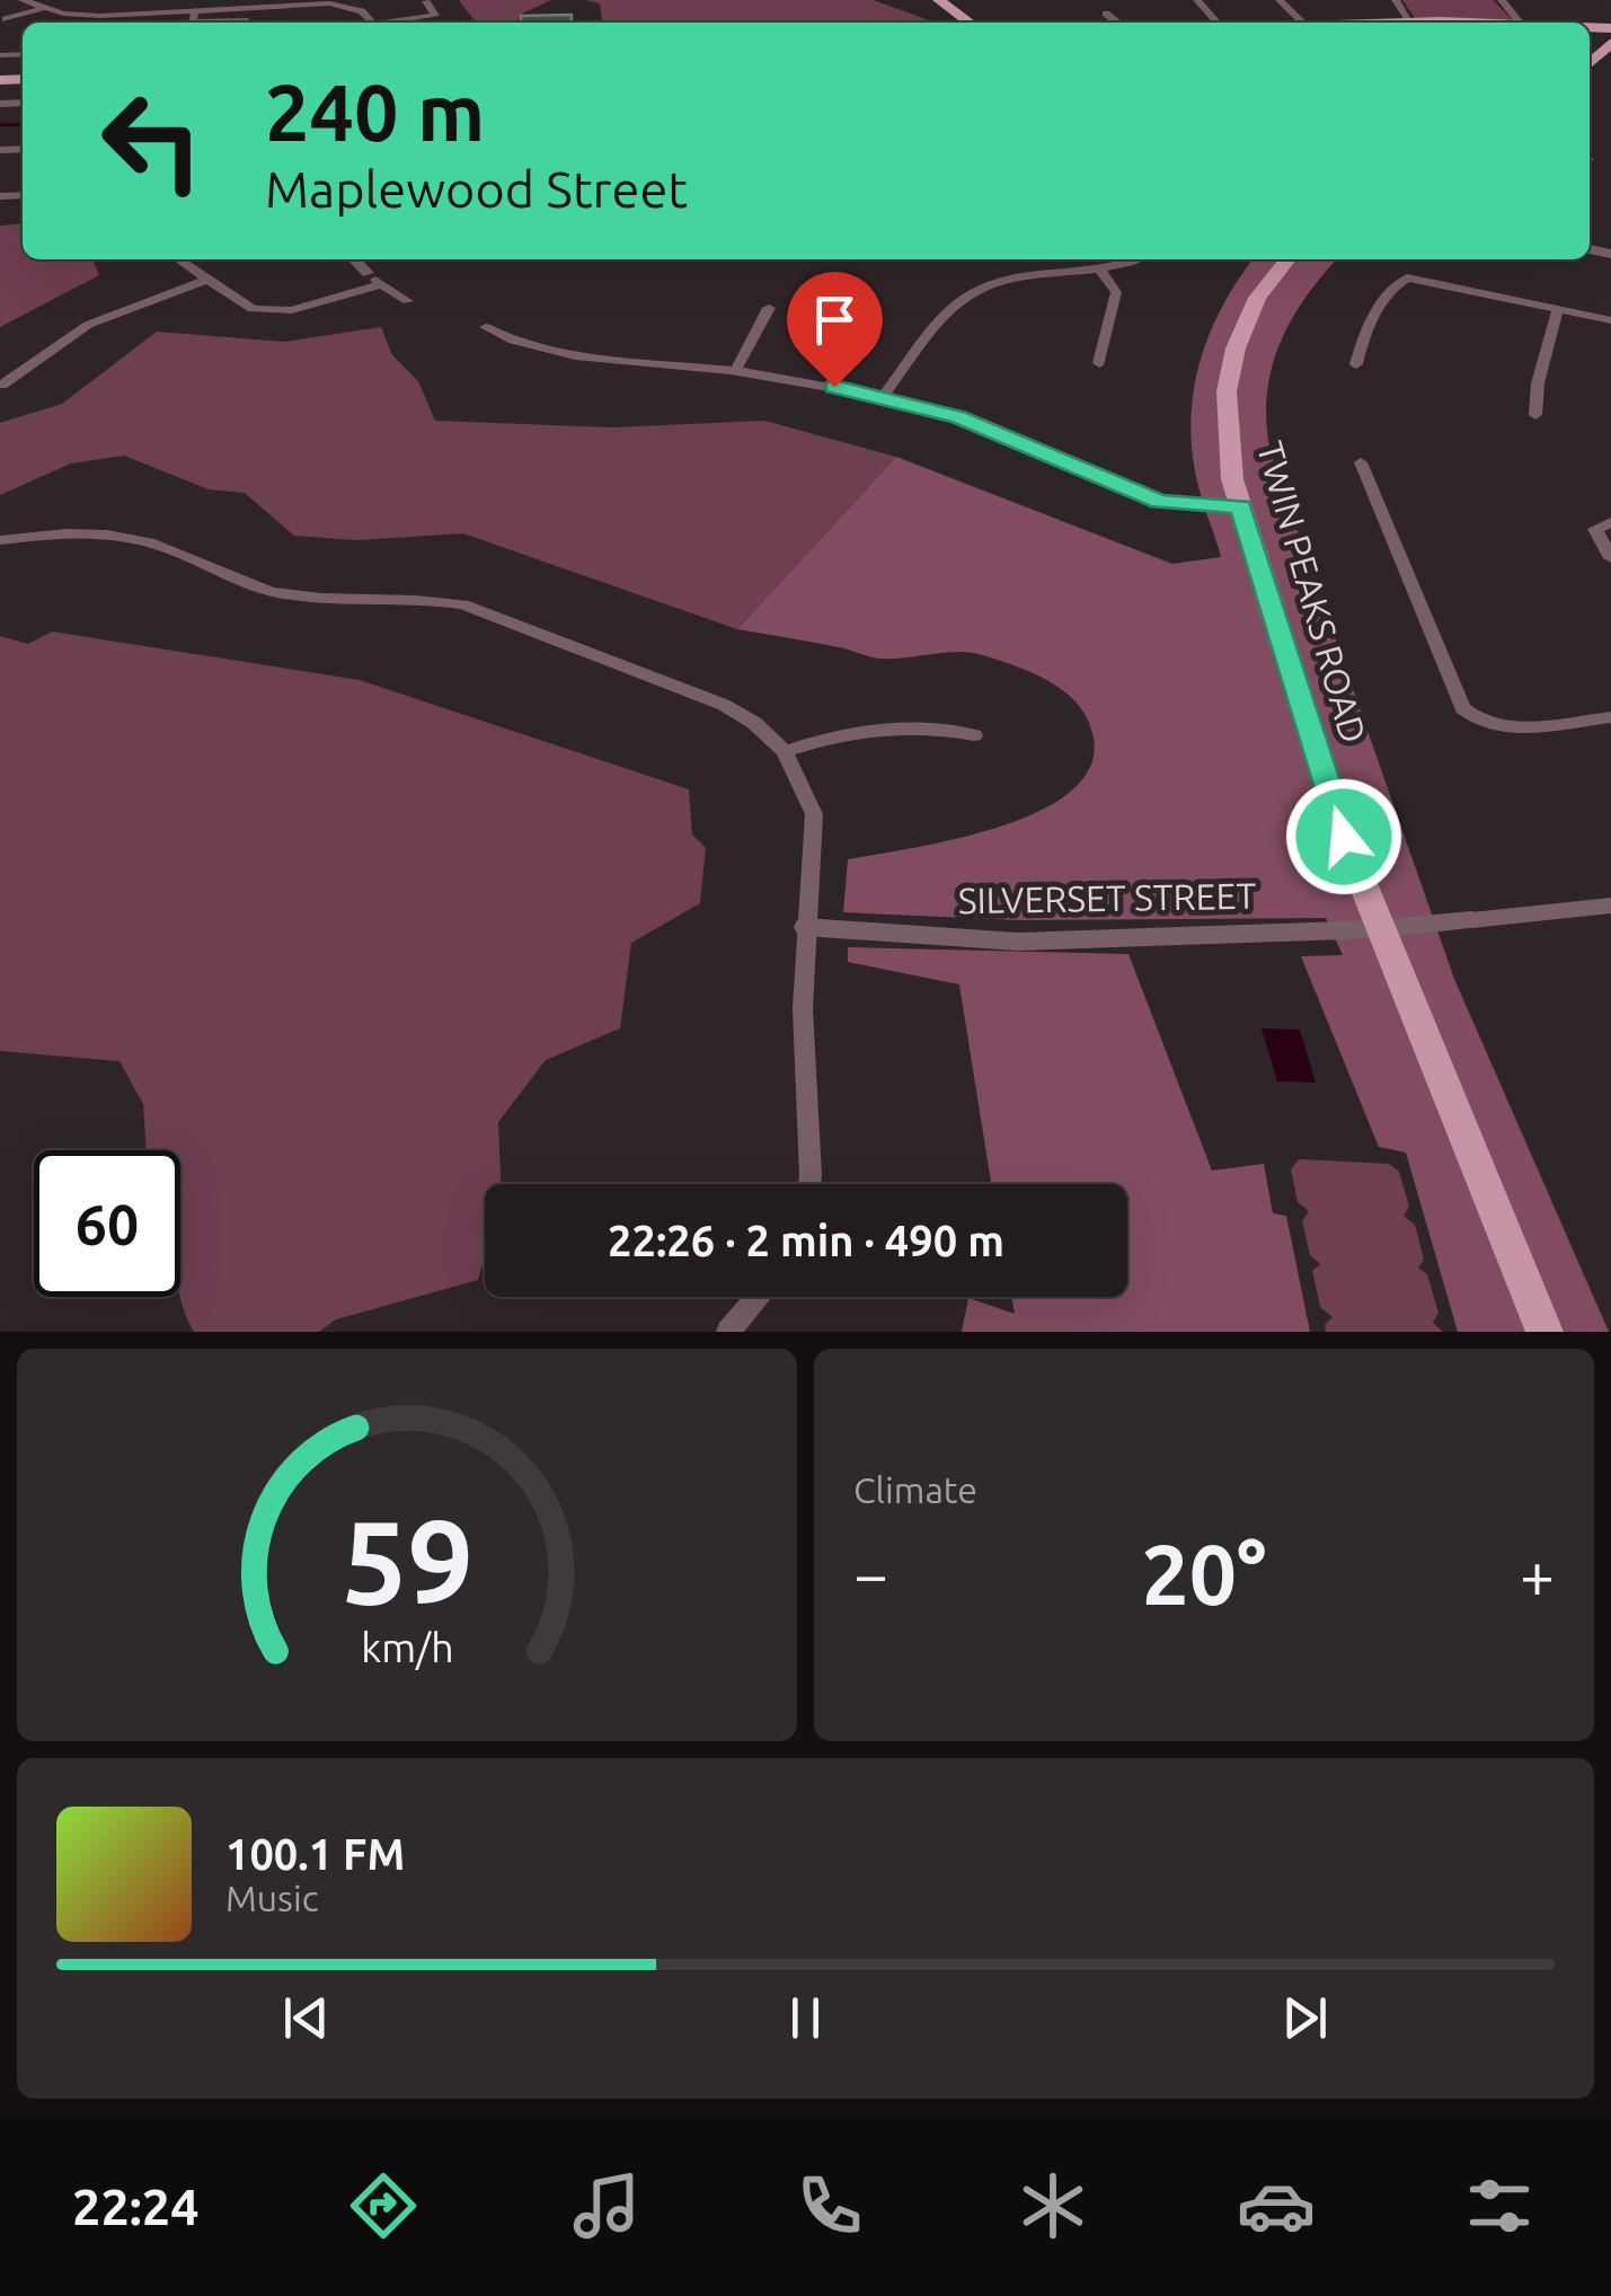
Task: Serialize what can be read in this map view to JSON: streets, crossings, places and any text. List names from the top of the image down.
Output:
{
  "streets": {
    "main road": ["TWIN PEAKS ROAD"],
    "street": ["SILVERSET STREET"]
  },
  "crossings": [
    ["TWIN PEAKS ROAD", "SILVERSET STREET"]
  ],
  "page": {
    "turn": ["240 m", "Maplewood Street"],
    "limit": "60",
    "trip": "22:26 · 2 min · 490 m",
    "tile": "Climate",
    "heat": ["−", "20°", "+"],
    "song": ["100.1 FM", "Music"],
    "tabs": "22:24",
    "gauge": ["59", "km/h"]
  }
}
